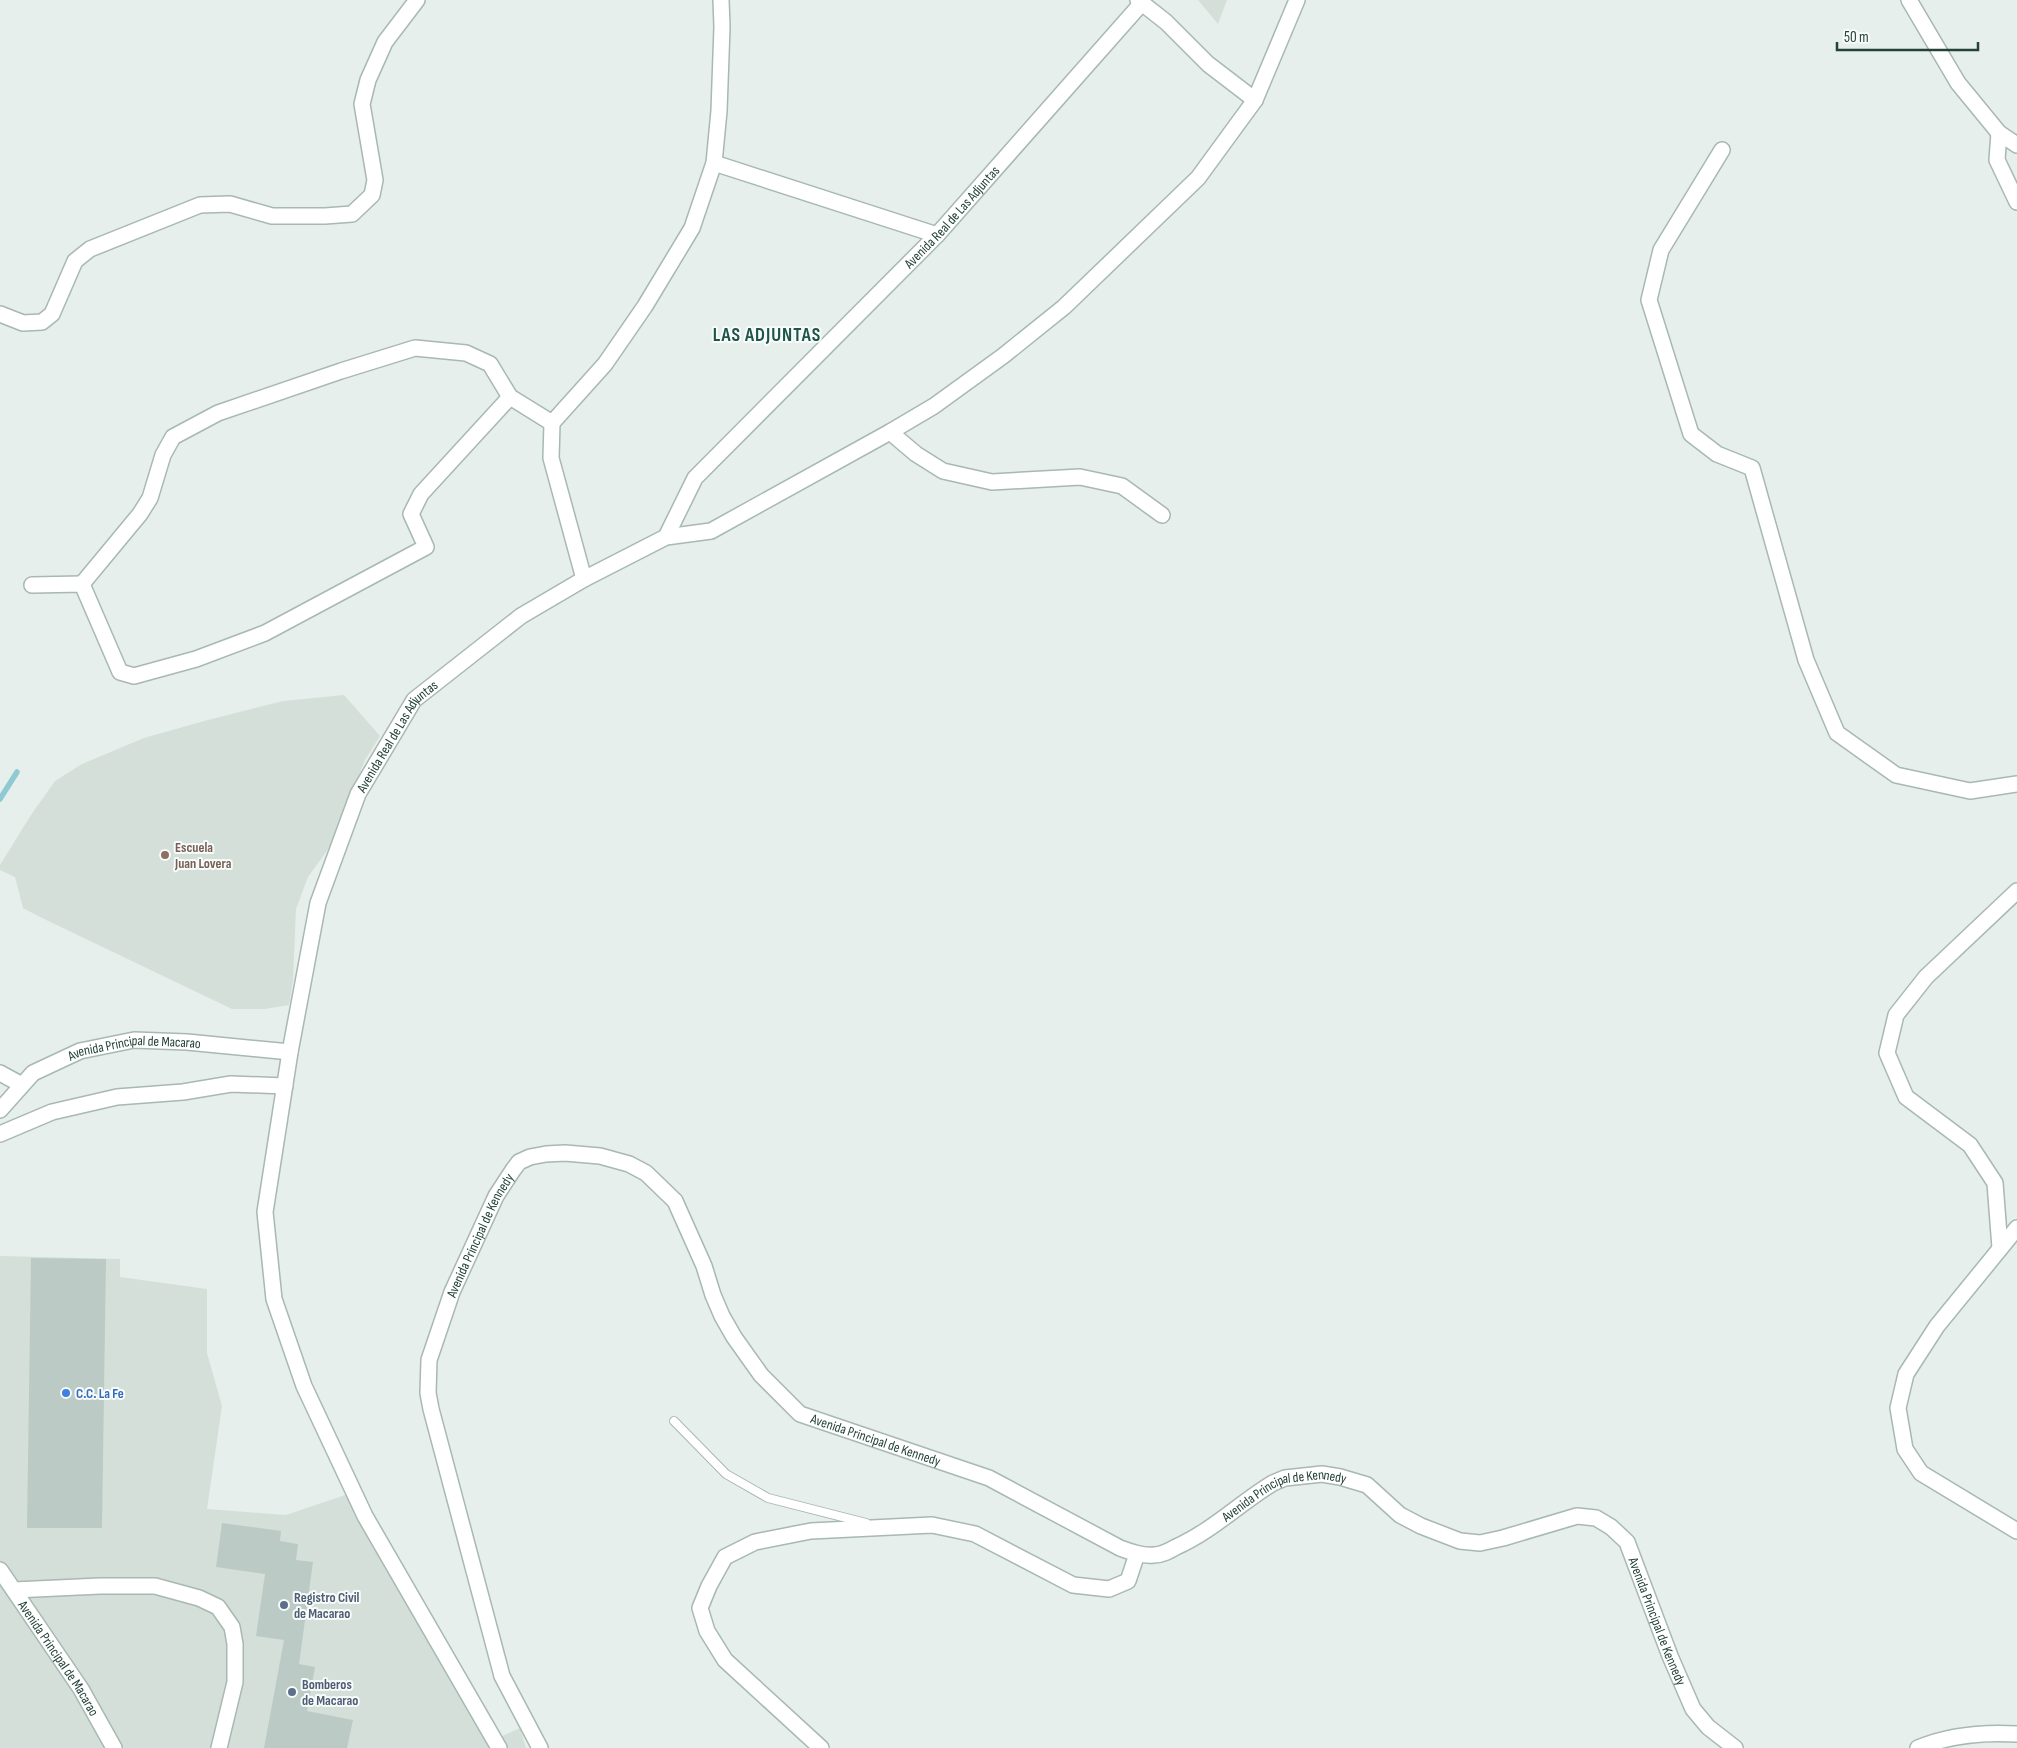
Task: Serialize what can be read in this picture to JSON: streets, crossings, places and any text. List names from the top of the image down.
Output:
{
  "streets": {
    "street": ["Avenida Real de Las Adjuntas", "Avenida Principal de Macarao", "Avenida Principal de Kennedy"]
  },
  "crossings": [
    ["Avenida Real de Las Adjuntas", "Avenida Principal de Macarao"]
  ],
  "districts": ["LAS ADJUNTAS"],
  "places": [
    "Escuela Juan Lovera",
    "C.C. La Fe",
    "Registro Civil de Macarao",
    "Bomberos de Macarao"
  ],
  "scale_bar": "50 m"
}
